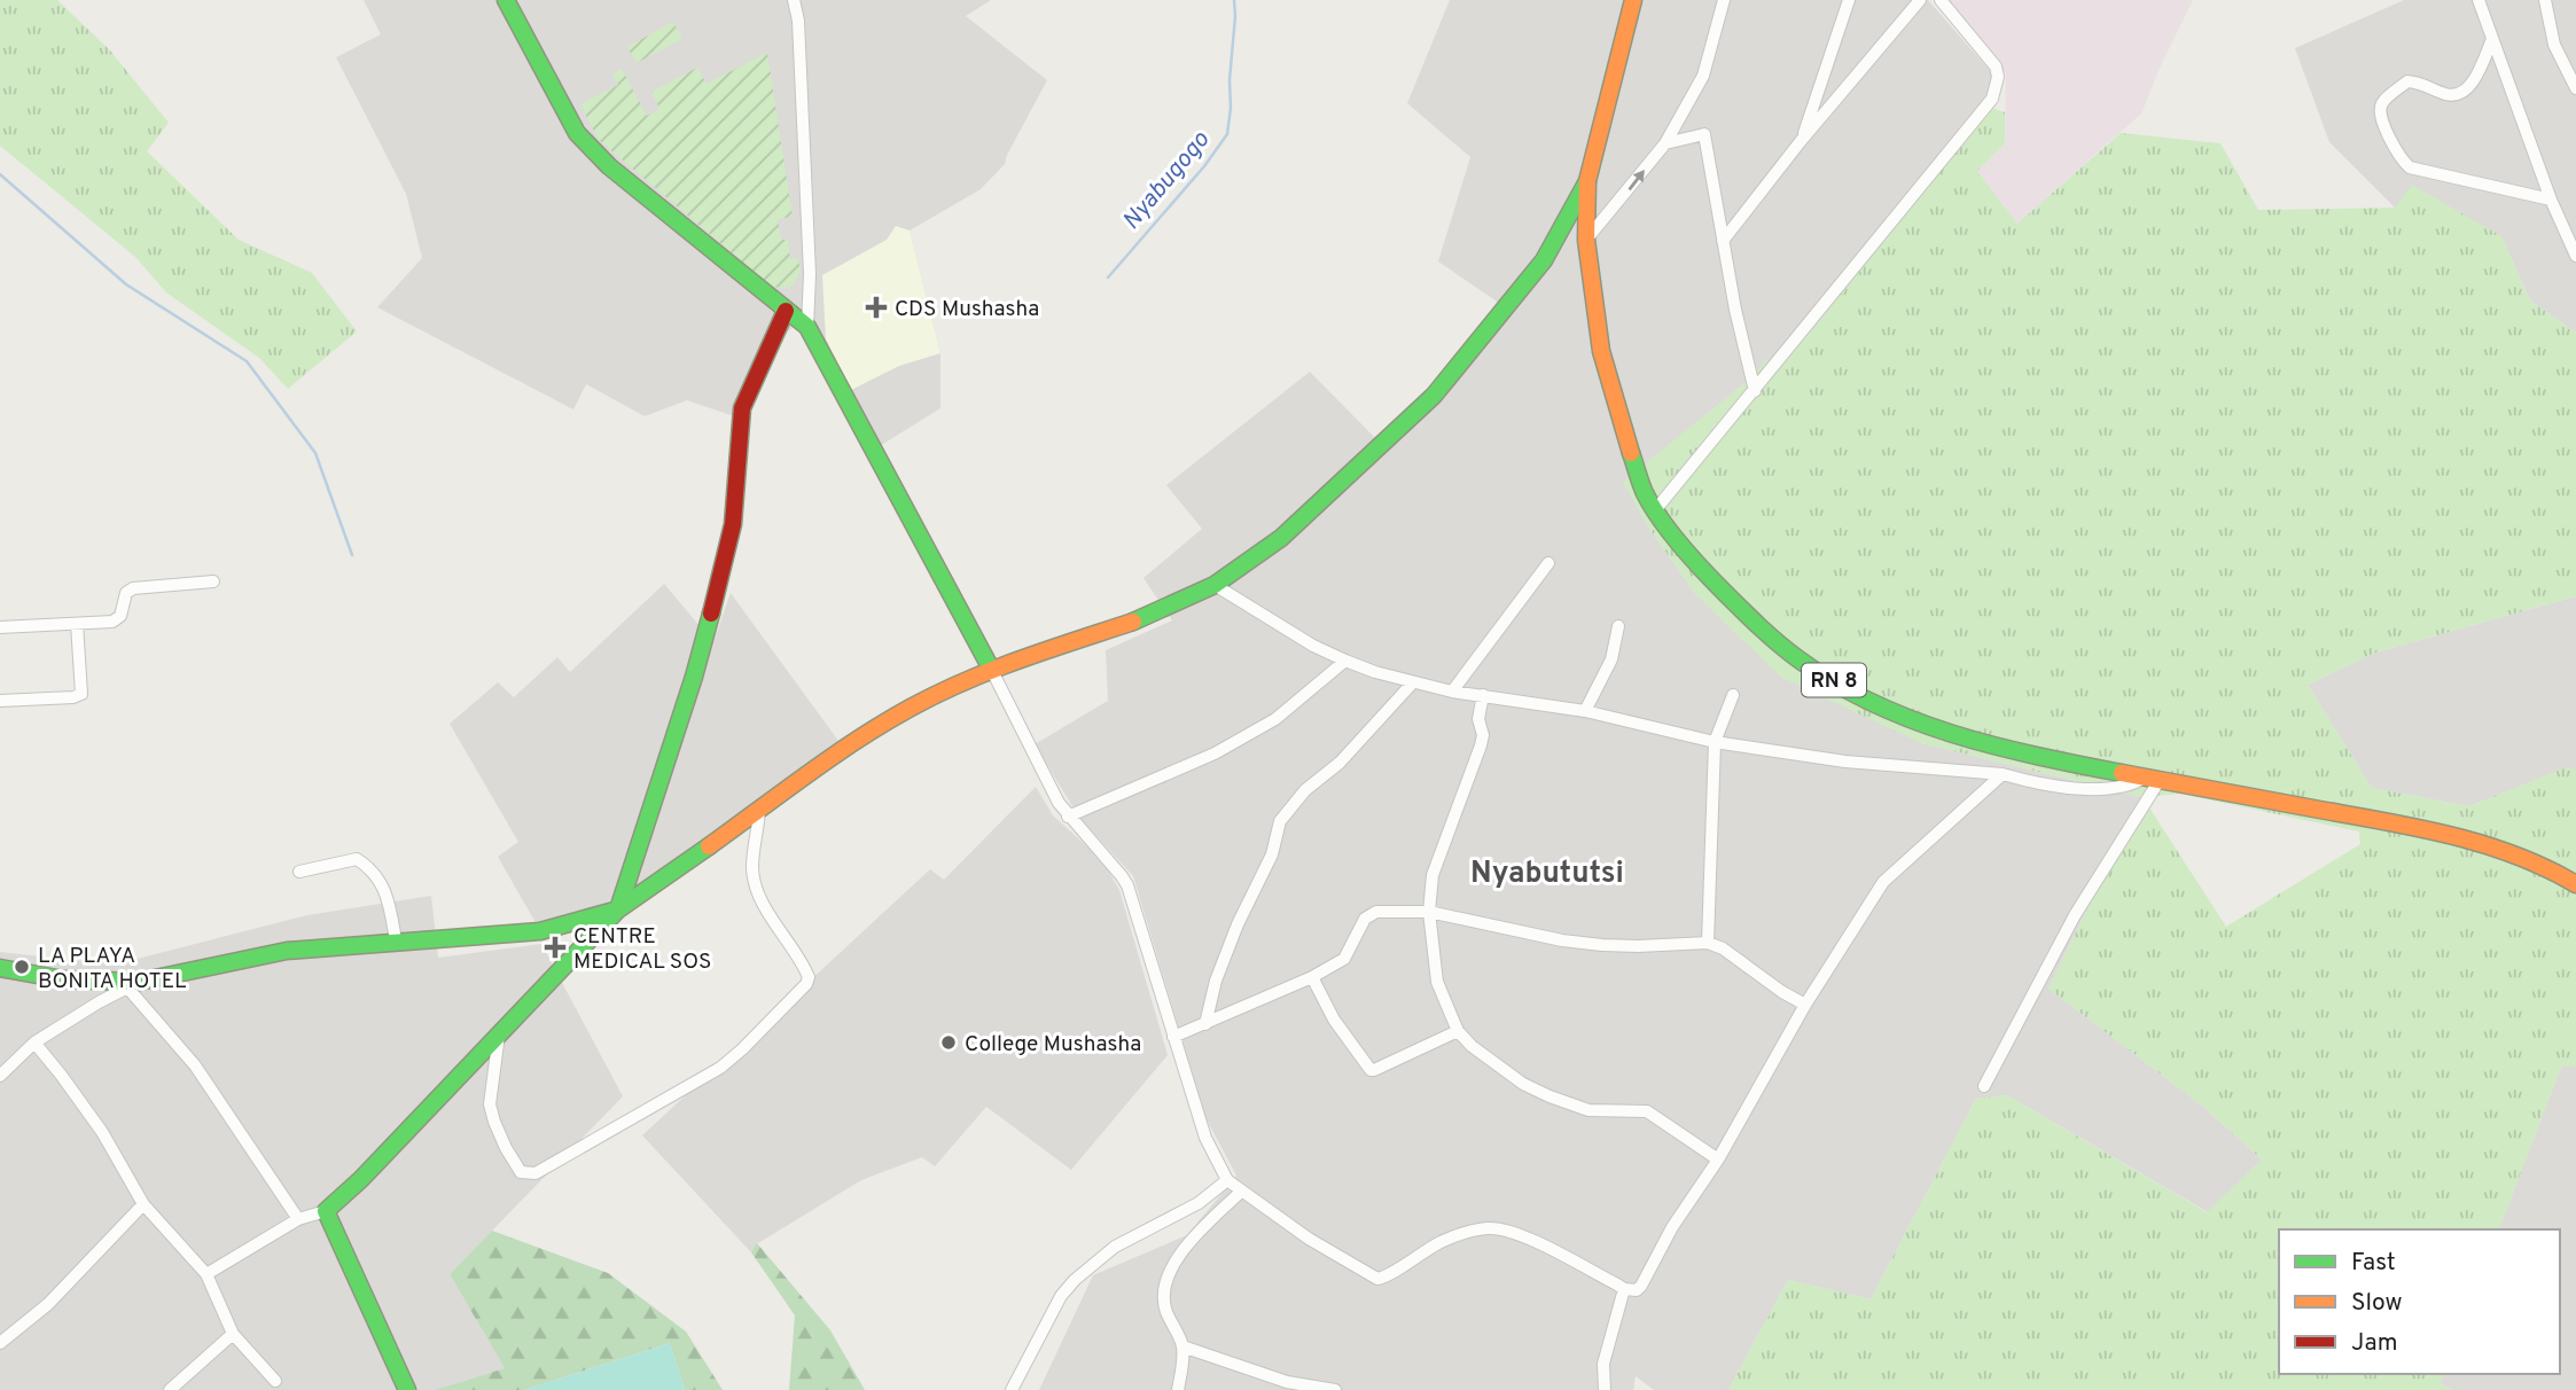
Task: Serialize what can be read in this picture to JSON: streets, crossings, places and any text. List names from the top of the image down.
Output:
{
  "streets": {
    "street": ["RN 8"]
  },
  "districts": ["Nyabututsi"],
  "water": ["Nyabugogo"],
  "places": {
    "health": ["CDS Mushasha", "CENTRE MEDICAL SOS"],
    "other": ["LA PLAYA BONITA HOTEL", "College Mushasha"]
  },
  "legend": ["Fast", "Slow", "Jam"]
}
